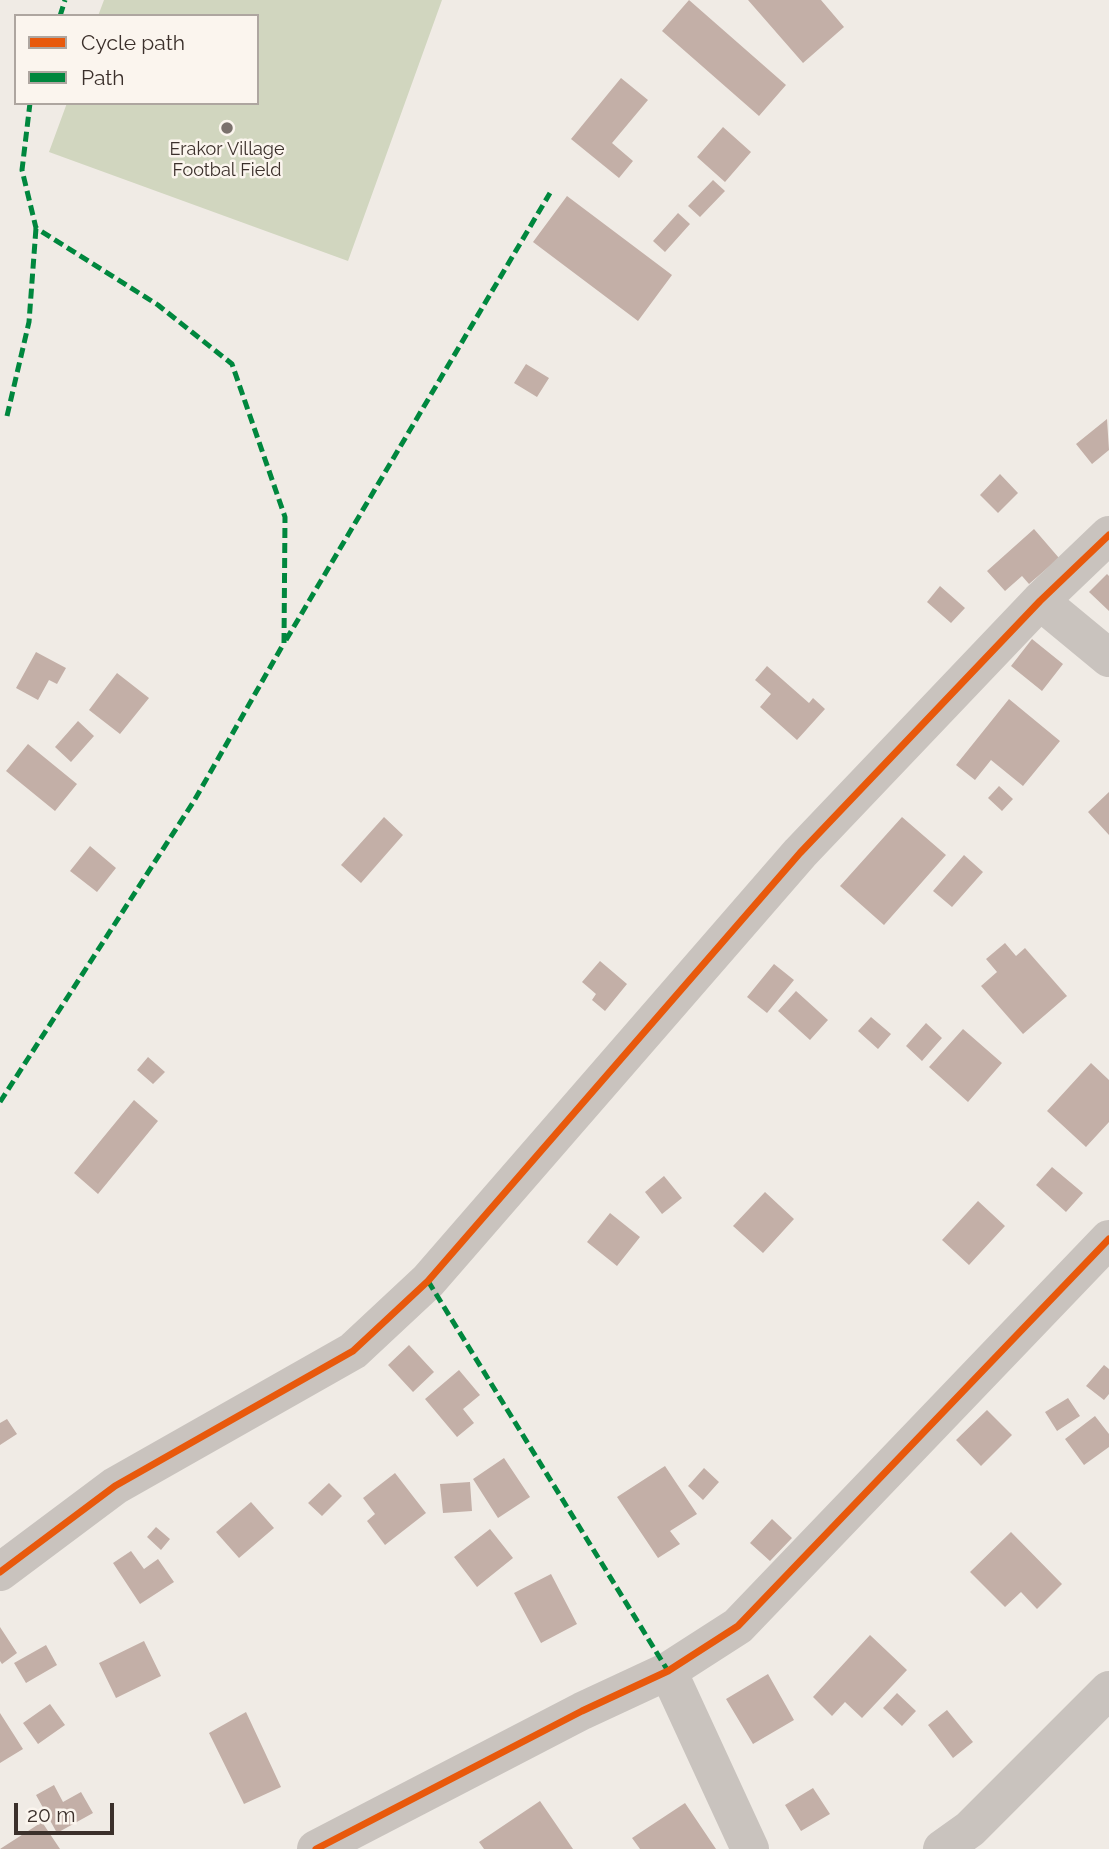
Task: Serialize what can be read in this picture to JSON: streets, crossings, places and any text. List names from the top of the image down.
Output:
{
  "places": ["Erakor Village Footbal Field"],
  "legend": ["Cycle path", "Path"],
  "scale_bar": "20 m"
}
